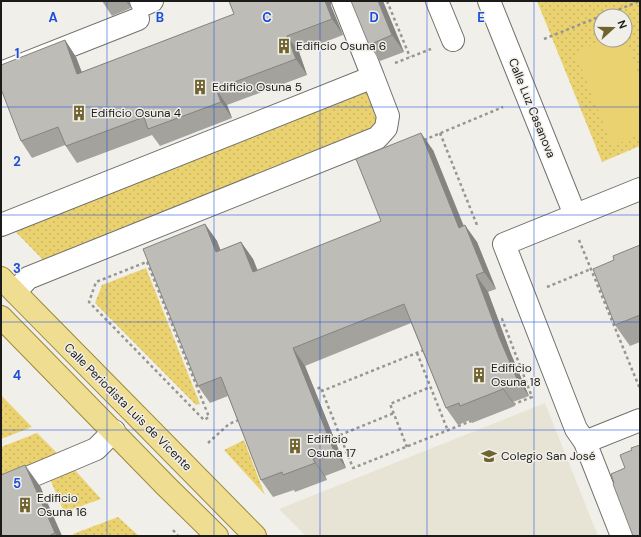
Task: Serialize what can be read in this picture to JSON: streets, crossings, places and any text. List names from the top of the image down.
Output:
{
  "streets": {
    "main road": ["Calle Periodista Luis de Vicente"],
    "street": ["Calle Luz Casanova"]
  },
  "places": {
    "building": [
      "Edificio Osuna 6",
      "Edificio Osuna 5",
      "Edificio Osuna 4",
      "Edificio Osuna 18",
      "Edificio Osuna 17",
      "Edificio Osuna 16"
    ],
    "school or university": ["Colegio San José"]
  },
  "north": "right",
  "grid": {
    "columns": [
      "A",
      "B",
      "C",
      "D",
      "E"
    ],
    "rows": [
      "1",
      "2",
      "3",
      "4",
      "5"
    ]
  }
}
